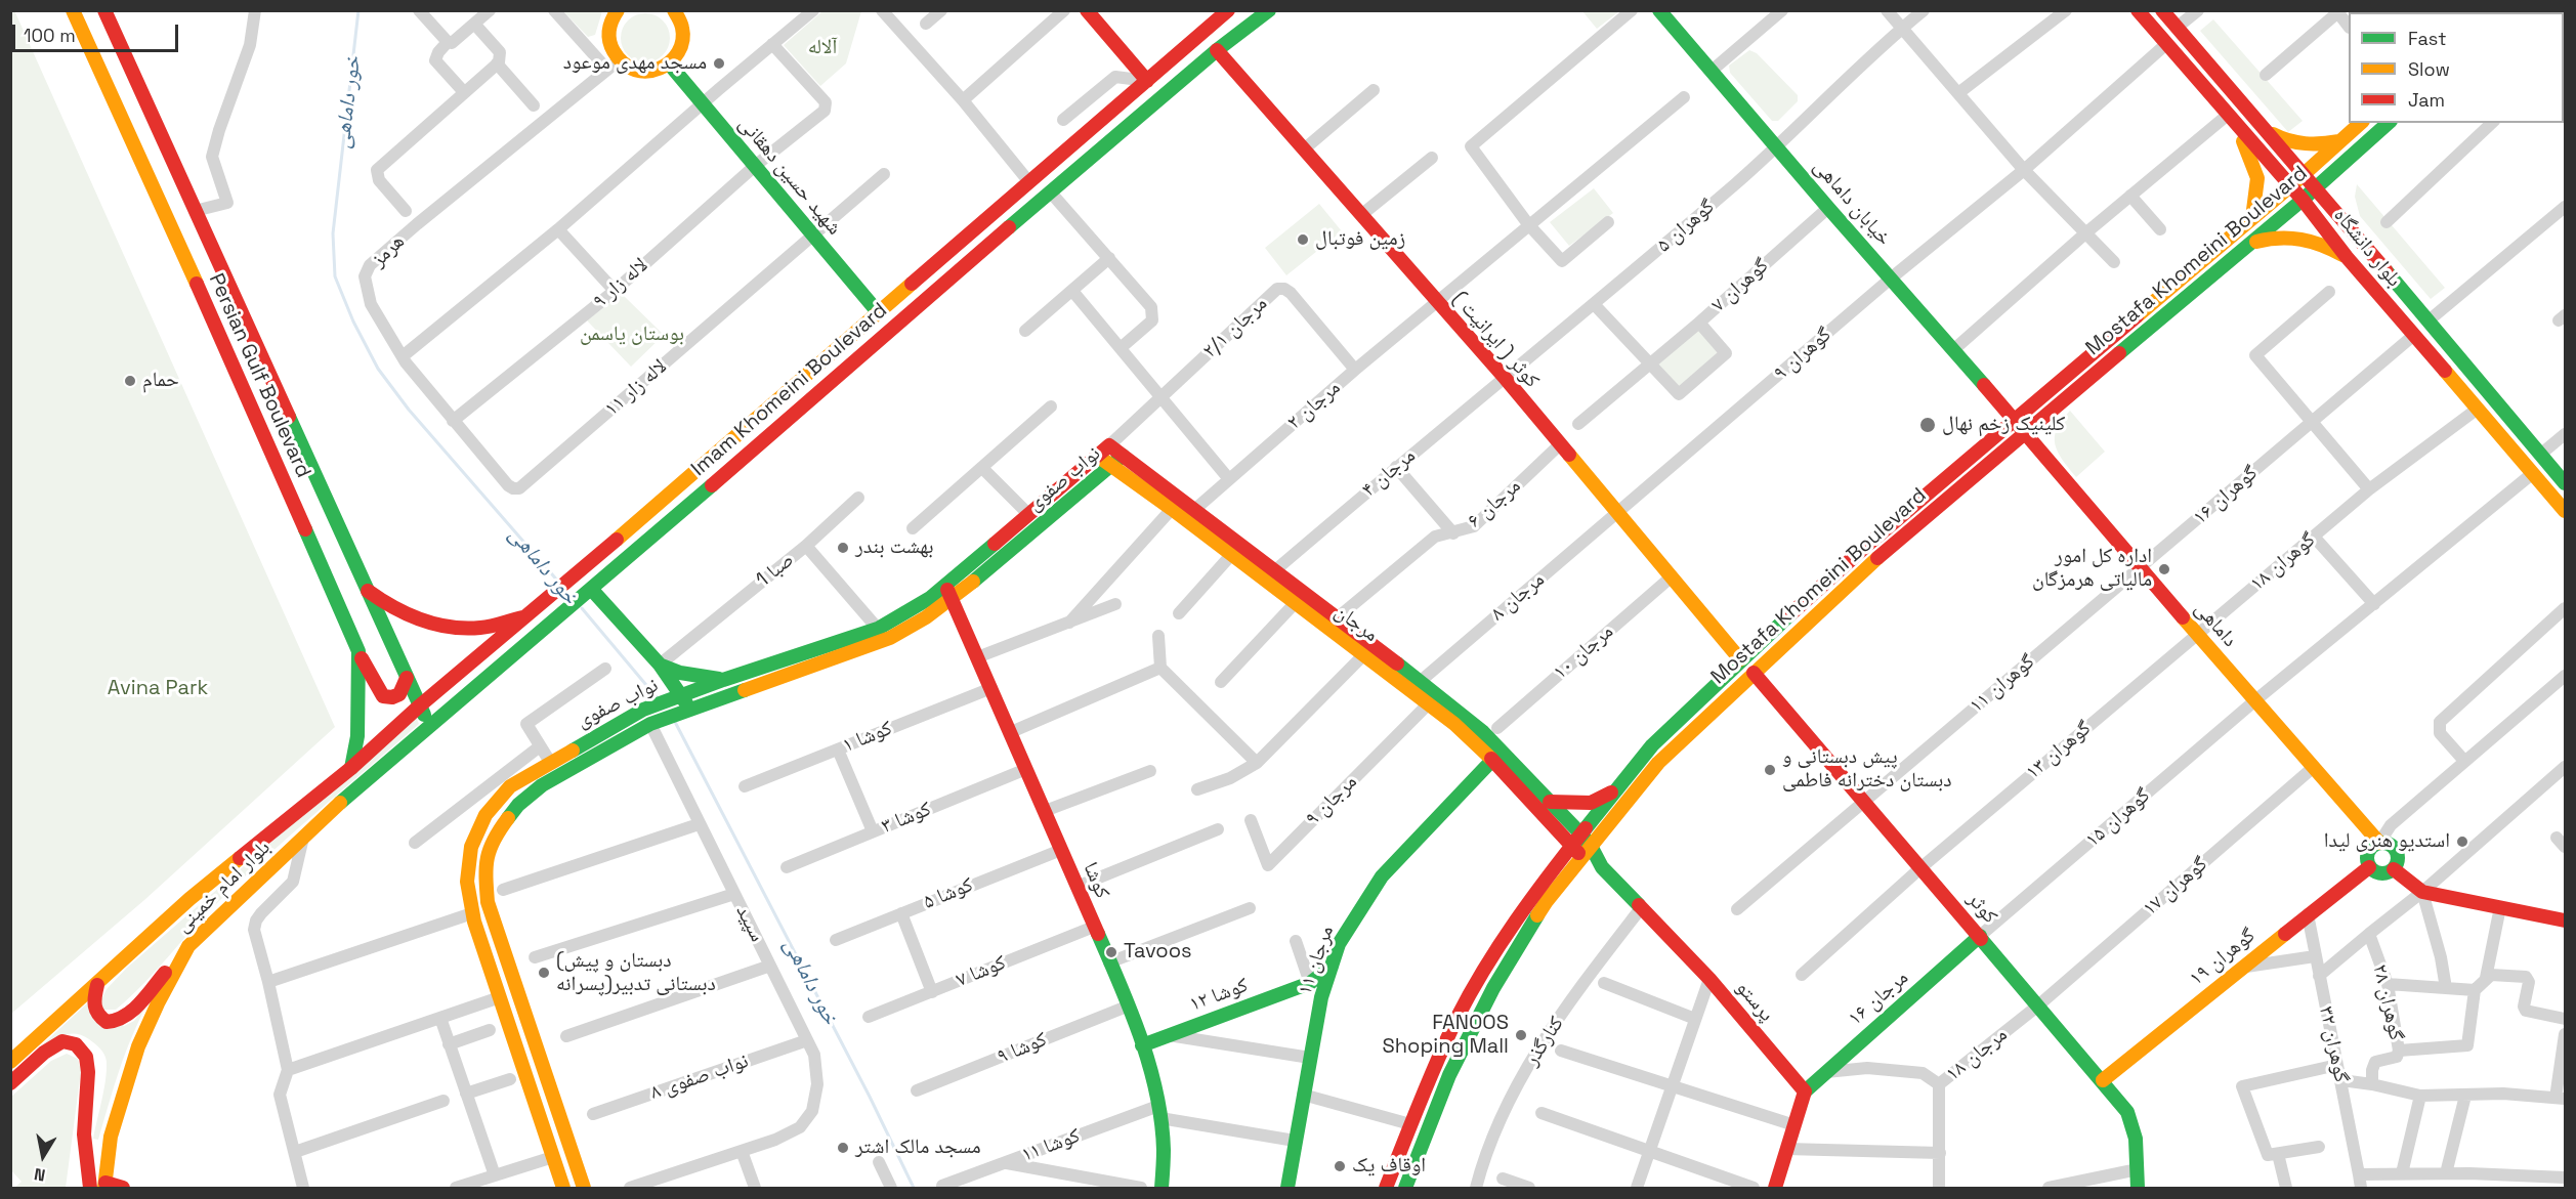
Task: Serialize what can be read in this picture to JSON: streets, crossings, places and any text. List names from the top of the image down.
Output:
{
  "streets": {
    "main road": [
      "شهید حسین دهقانی",
      "خیابان داماهی",
      "بلوار دانشگاه",
      "Mostafa Khomeini Boulevard",
      "کوثر ( ایرانیت )",
      "Persian Gulf Boulevard",
      "Imam Khomeini Boulevard",
      "نواب صفوی",
      "مرجان",
      "داماهی",
      "کوشا",
      "بلوار امام خمینی",
      "کوثر",
      "گوهران ۱۹",
      "مرجان ۱۱",
      "کوشا ۱۲",
      "مرجان ۱۶",
      "پرستو"
    ],
    "street": [
      "گوهران ۵",
      "هرمز",
      "لاله زار ۹",
      "گوهران ۷",
      "مرجان ۲/۱",
      "گوهران ۹",
      "لاله زار ۱۱",
      "مرجان ۲",
      "مرجان ۴",
      "گوهران ۱۶",
      "مرجان ۶",
      "گوهران ۱۸",
      "صبا 1",
      "مرجان ۸",
      "مرجان ۱۰",
      "گوهران ۱۱",
      "کوشا ۱",
      "گوهران ۱۳",
      "مرجان ۹",
      "کوشا ۳",
      "گوهران ۱۵",
      "گوهران ۱۷",
      "کوشا ۵",
      "سپید",
      "کوشا ۷",
      "گوهران ۲۸",
      "کنارگذر",
      "گوهران ۳۲",
      "کوشا ۹",
      "مرجان ۱۸",
      "نواب صفوی ۸",
      "کوشا ۱۱"
    ]
  },
  "crossings": [
    ["شهید حسین دهقانی", "لاله زار ۹"],
    ["شهید حسین دهقانی", "لاله زار ۱۱"],
    ["شهید حسین دهقانی", "Imam Khomeini Boulevard"],
    ["خیابان داماهی", "گوهران ۵"],
    ["خیابان داماهی", "Mostafa Khomeini Boulevard"],
    ["خیابان داماهی", "گوهران ۷"],
    ["خیابان داماهی", "گوهران ۹"],
    ["خیابان داماهی", "داماهی"],
    ["گوهران ۵", "کوثر ( ایرانیت )"],
    ["گوهران ۵", "مرجان ۴"],
    ["بلوار دانشگاه", "Mostafa Khomeini Boulevard"],
    ["بلوار دانشگاه", "گوهران ۹"],
    ["بلوار دانشگاه", "گوهران ۱۶"],
    ["بلوار دانشگاه", "گوهران ۱۸"],
    ["بلوار دانشگاه", "گوهران ۱۵"],
    ["هرمز", "لاله زار ۹"],
    ["هرمز", "لاله زار ۱۱"],
    ["Mostafa Khomeini Boulevard", "کوثر ( ایرانیت )"],
    ["Mostafa Khomeini Boulevard", "مرجان"],
    ["Mostafa Khomeini Boulevard", "داماهی"],
    ["Mostafa Khomeini Boulevard", "کوثر"],
    ["Mostafa Khomeini Boulevard", "پرستو"],
    ["مرجان ۲/۱", "مرجان ۲"],
    ["مرجان ۲/۱", "نواب صفوی"],
    ["مرجان ۲/۱", "مرجان"],
    ["کوثر ( ایرانیت )", "گوهران ۹"],
    ["کوثر ( ایرانیت )", "Imam Khomeini Boulevard"],
    ["کوثر ( ایرانیت )", "مرجان ۲"],
    ["کوثر ( ایرانیت )", "مرجان ۴"],
    ["کوثر ( ایرانیت )", "مرجان ۶"],
    ["کوثر ( ایرانیت )", "مرجان ۸"],
    ["کوثر ( ایرانیت )", "مرجان ۱۰"],
    ["گوهران ۹", "مرجان ۸"],
    ["Persian Gulf Boulevard", "Imam Khomeini Boulevard"],
    ["Persian Gulf Boulevard", "بلوار امام خمینی"],
    ["Imam Khomeini Boulevard", "بلوار امام خمینی"],
    ["مرجان ۲", "مرجان"],
    ["مرجان ۴", "مرجان"],
    ["نواب صفوی", "صبا 1"],
    ["نواب صفوی", "مرجان"],
    ["نواب صفوی", "کوشا"],
    ["نواب صفوی", "سپید"],
    ["گوهران ۱۶", "داماهی"],
    ["گوهران ۱۶", "گوهران ۱۱"],
    ["مرجان ۶", "مرجان"],
    ["گوهران ۱۸", "داماهی"],
    ["گوهران ۱۸", "گوهران ۱۳"],
    ["مرجان ۸", "مرجان"],
    ["مرجان", "مرجان ۹"],
    ["مرجان", "مرجان ۱۱"],
    ["مرجان", "پرستو"],
    ["داماهی", "گوهران ۱۱"],
    ["داماهی", "گوهران ۱۳"],
    ["داماهی", "گوهران ۱۵"],
    ["داماهی", "گوهران ۱۷"],
    ["داماهی", "گوهران ۱۹"],
    ["گوهران ۱۱", "کوثر"],
    ["کوشا ۱", "کوشا"],
    ["گوهران ۱۳", "کوثر"],
    ["کوشا ۳", "کوشا"],
    ["گوهران ۱۵", "کوثر"],
    ["گوهران ۱۵", "مرجان ۱۶"],
    ["کوشا", "کوشا ۵"],
    ["کوشا", "کوشا ۷"],
    ["کوشا", "کوشا ۱۲"],
    ["کوشا", "کوشا ۹"],
    ["کوشا", "کوشا ۱۱"],
    ["گوهران ۱۷", "کوثر"],
    ["گوهران ۱۷", "مرجان ۱۸"],
    ["کوثر", "گوهران ۱۹"],
    ["کوثر", "مرجان ۱۶"],
    ["کوثر", "مرجان ۱۸"],
    ["سپید", "نواب صفوی ۸"],
    ["گوهران ۱۹", "گوهران ۳۲"],
    ["مرجان ۱۱", "کوشا ۱۲"],
    ["مرجان ۱۶", "پرستو"],
    ["پرستو", "کنارگذر"]
  ],
  "water": ["خور داماهی"],
  "parks": ["آلاله", "بوستان یاسمن", "Avina Park"],
  "places": [
    "مسجد مهدی موعود",
    "زمین فوتبال",
    "حمام",
    "کلینیک زخم نهال",
    "بهشت بندر",
    "اداره کل امور مالیاتی هرمزگان",
    "پیش دبستانی و دبستان دخترانه فاطمی",
    "استدیو هنری لیدا",
    "Tavoos",
    "(دبستان و پیش دبستانی تدبیر(پسرانه",
    "FANOOS Shoping Mall",
    "مسجد مالک اشتر",
    "اوقاف یک"
  ],
  "legend": ["Fast", "Slow", "Jam"],
  "scale_bar": "100 m",
  "north": "bottom"
}
